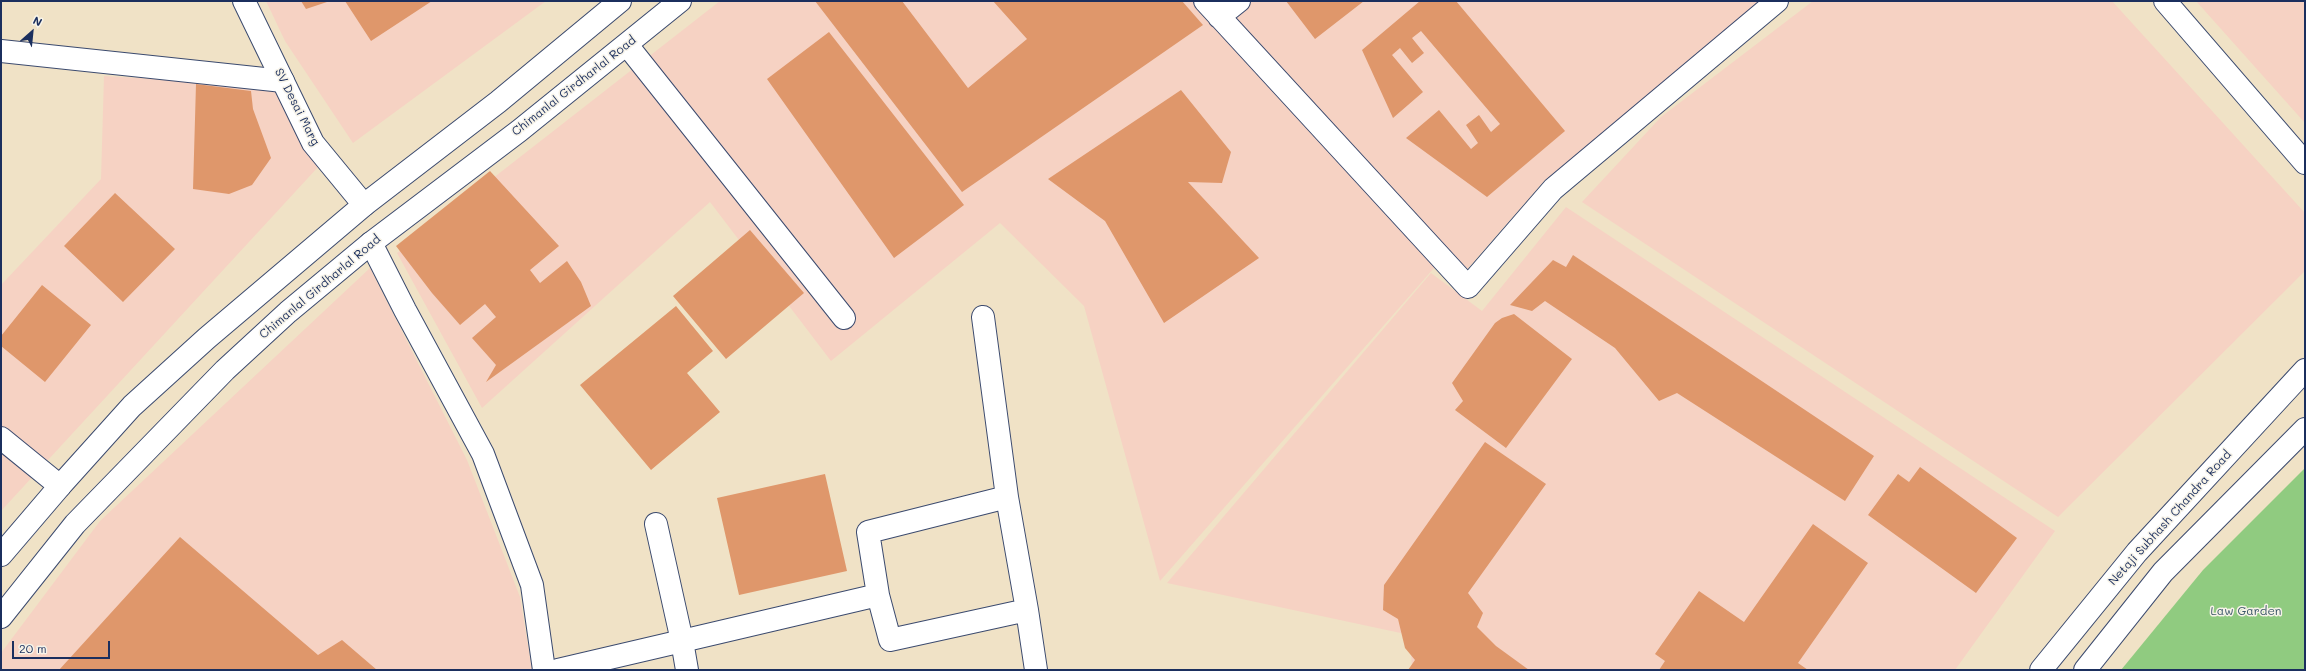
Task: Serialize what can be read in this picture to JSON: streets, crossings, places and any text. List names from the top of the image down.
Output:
{
  "streets": {
    "street": ["Chimanlal Girdharlal Road", "SV Desai Marg", "Netaji Subhash Chandra Road"]
  },
  "parks": ["Law Garden"],
  "scale_bar": "20 m",
  "north": "top right"
}
